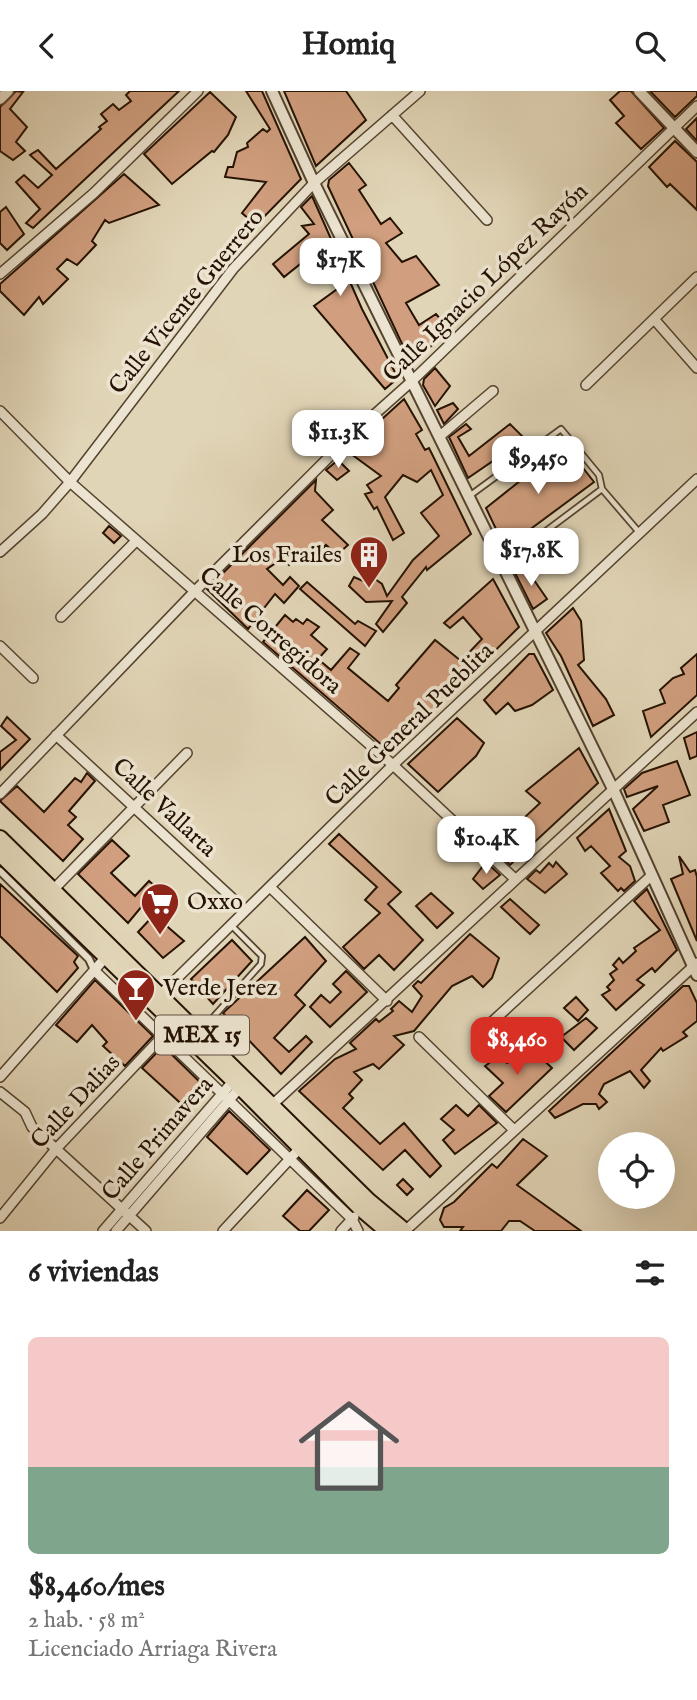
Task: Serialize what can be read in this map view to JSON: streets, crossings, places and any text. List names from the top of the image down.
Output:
{
  "streets": {
    "main road": ["MEX 15"],
    "street": [
      "Calle Ignacio López Rayón",
      "Calle Vicente Guerrero",
      "Calle Corregidora",
      "Calle General Pueblita",
      "Calle Vallarta",
      "Calle Dalias",
      "Calle Primavera"
    ]
  },
  "crossings": [
    ["Calle Ignacio López Rayón", "Calle Corregidora"],
    ["Calle Ignacio López Rayón", "Calle Vallarta"],
    ["Calle Vicente Guerrero", "Calle Corregidora"],
    ["Calle Corregidora", "Calle General Pueblita"],
    ["Calle General Pueblita", "Calle Vallarta"],
    ["Calle General Pueblita", "MEX 15"],
    ["MEX 15", "Calle Dalias"],
    ["MEX 15", "Calle Primavera"]
  ],
  "places": {
    "building": ["Los Frailes"],
    "supermarket": ["Oxxo"],
    "bar": ["Verde Jerez"]
  },
  "page": {
    "header": "Homiq",
    "price": [
      "$17K",
      "$11.3K",
      "$9,450",
      "$17.8K",
      "$10.4K",
      "$8,460"
    ],
    "heading": "6 viviendas",
    "list": [
      {
        "name": "$8,460/mes",
        "note": "2 hab. · 58 m² · Licenciado Arriaga Rivera"
      }
    ]
  }
}
